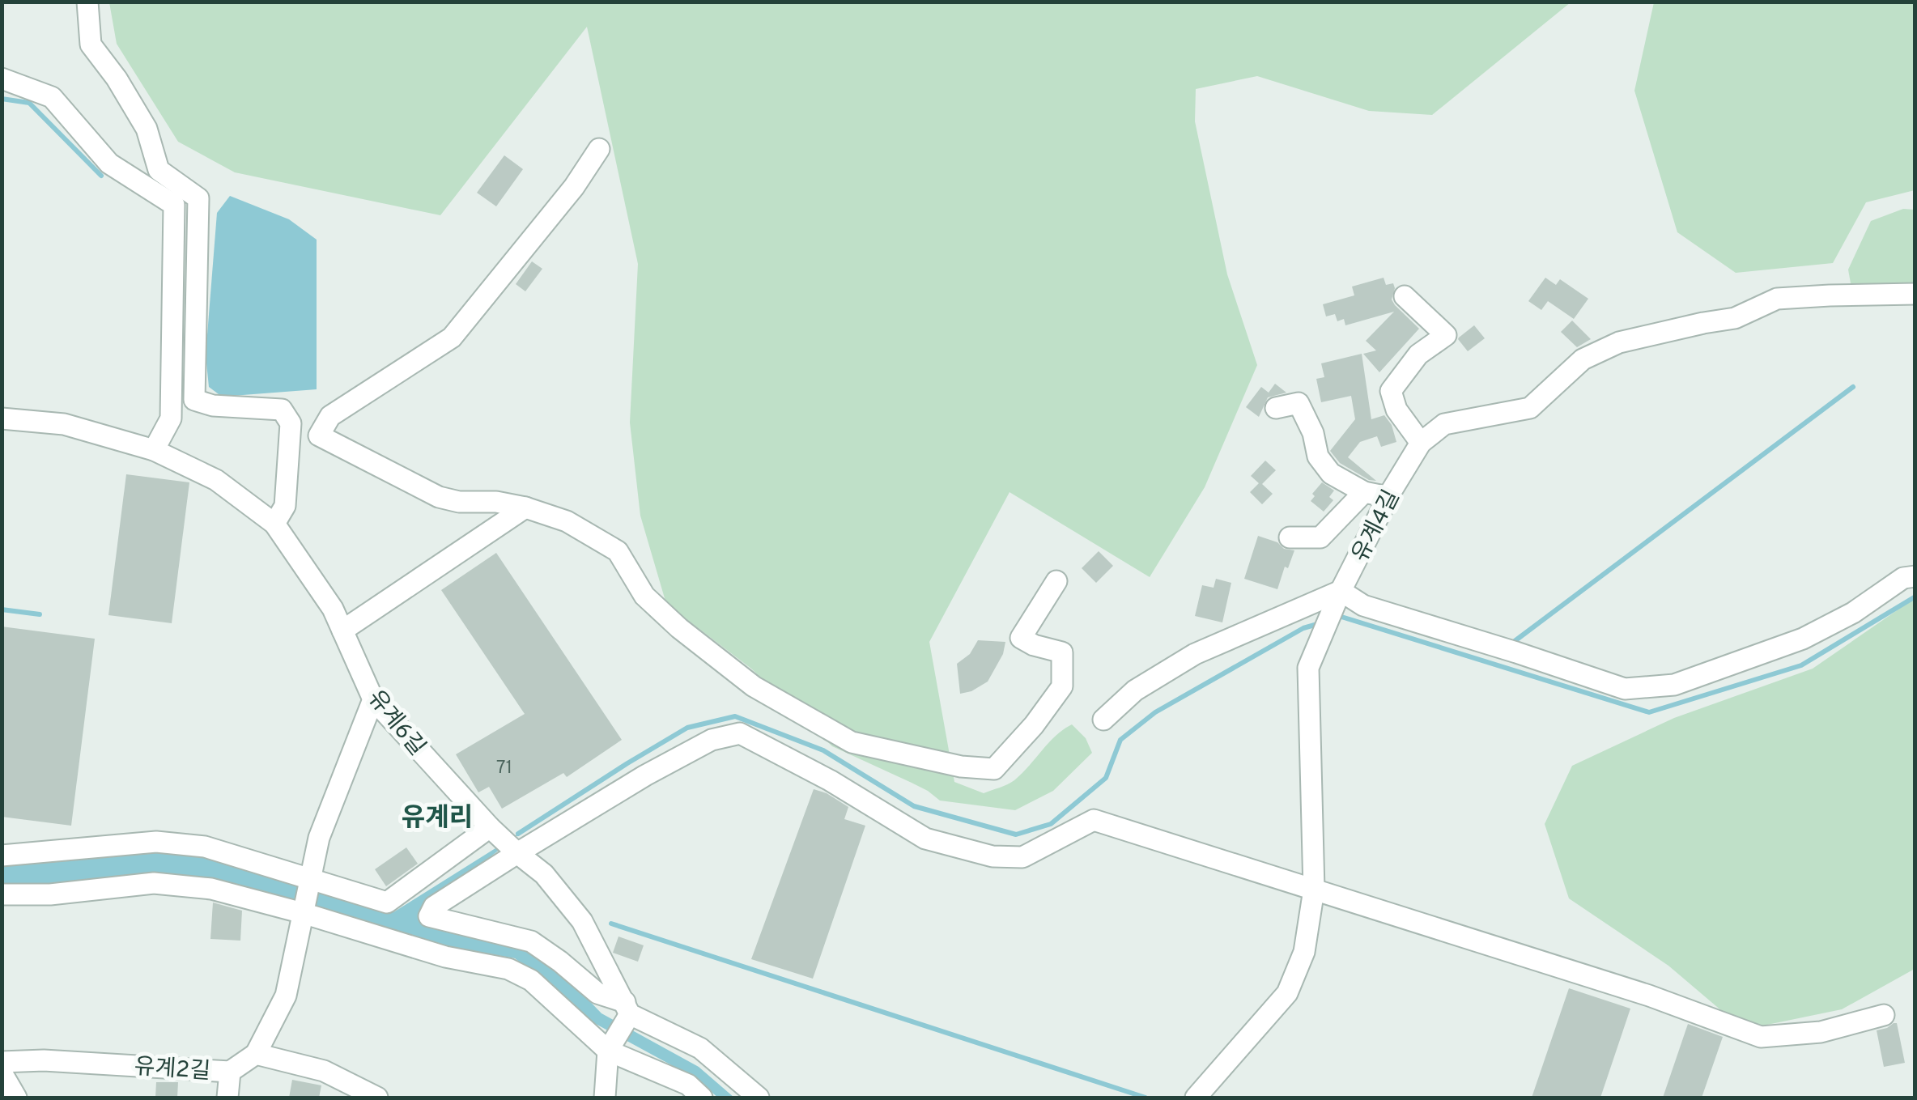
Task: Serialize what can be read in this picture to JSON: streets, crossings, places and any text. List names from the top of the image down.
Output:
{
  "streets": {
    "street": ["유계4길", "유계6길", "유계2길"]
  },
  "districts": ["유계리"],
  "house_numbers": ["71"]
}
